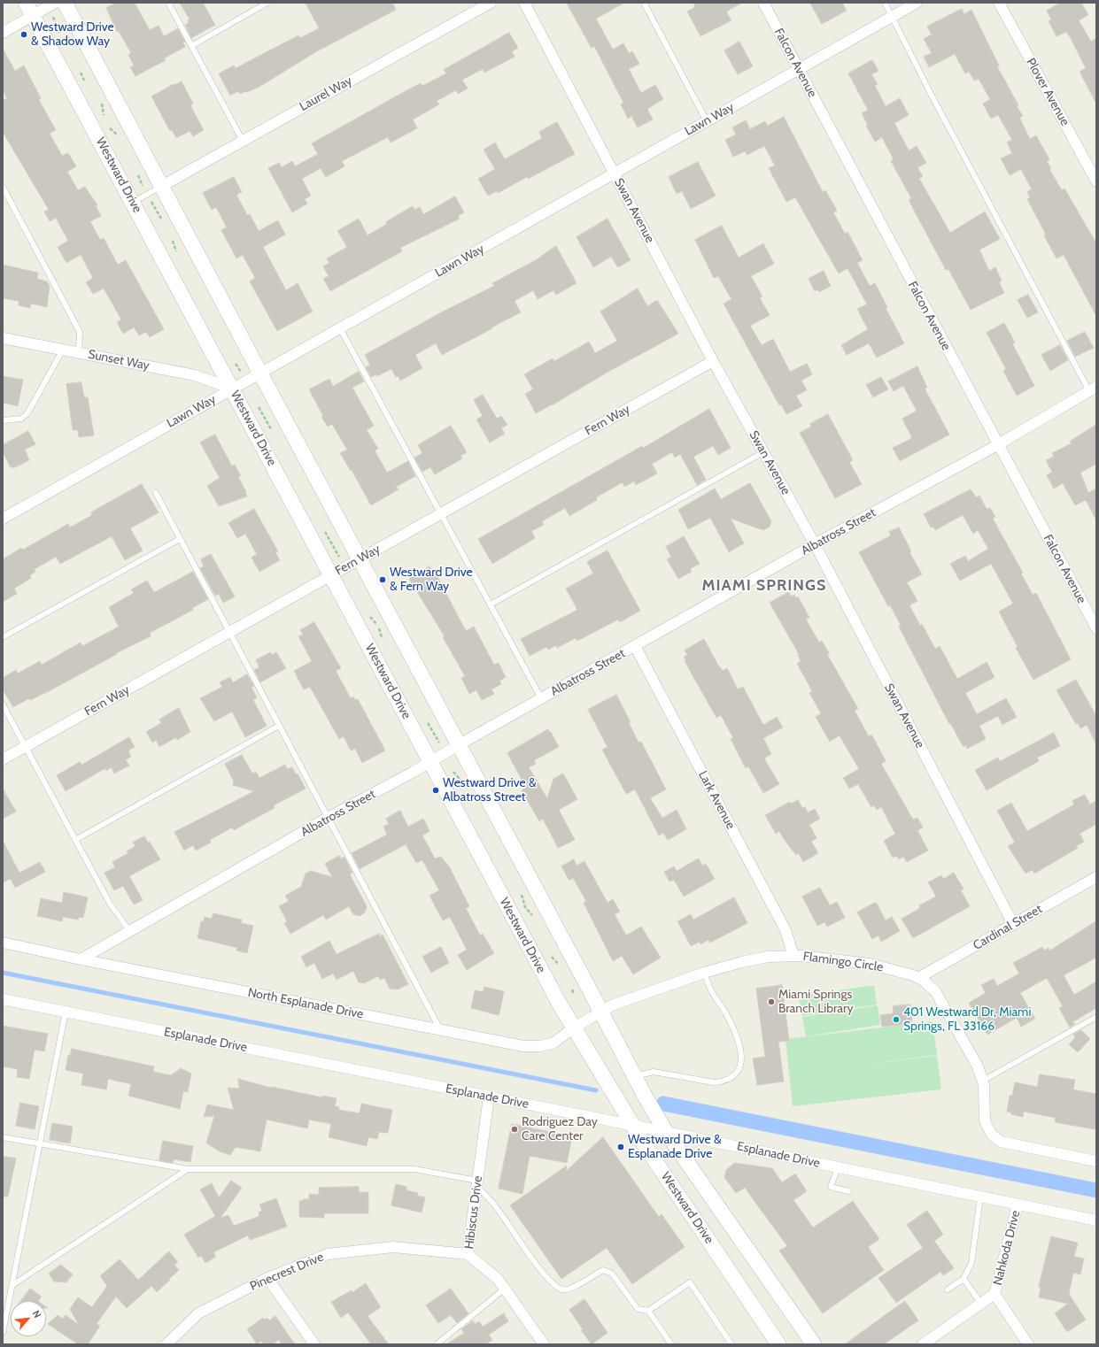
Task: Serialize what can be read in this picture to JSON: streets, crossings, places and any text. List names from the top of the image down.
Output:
{
  "streets": {
    "street": [
      "Falcon Avenue",
      "Plover Avenue",
      "Laurel Way",
      "Lawn Way",
      "Westward Drive",
      "Swan Avenue",
      "Sunset Way",
      "Fern Way",
      "Albatross Street",
      "Lark Avenue",
      "Cardinal Street",
      "Flamingo Circle",
      "North Esplanade Drive",
      "Esplanade Drive",
      "Hibiscus Drive",
      "Nahkoda Drive",
      "Pinecrest Drive"
    ]
  },
  "crossings": [
    ["Falcon Avenue", "Lawn Way"],
    ["Falcon Avenue", "Albatross Street"],
    ["Laurel Way", "Westward Drive"],
    ["Lawn Way", "Westward Drive"],
    ["Lawn Way", "Swan Avenue"],
    ["Lawn Way", "Sunset Way"],
    ["Westward Drive", "Sunset Way"],
    ["Westward Drive", "Fern Way"],
    ["Westward Drive", "Albatross Street"],
    ["Westward Drive", "Flamingo Circle"],
    ["Westward Drive", "North Esplanade Drive"],
    ["Westward Drive", "Esplanade Drive"],
    ["Swan Avenue", "Fern Way"],
    ["Swan Avenue", "Albatross Street"],
    ["Swan Avenue", "Cardinal Street"],
    ["Albatross Street", "Lark Avenue"],
    ["Albatross Street", "North Esplanade Drive"],
    ["Lark Avenue", "Flamingo Circle"],
    ["Cardinal Street", "Flamingo Circle"],
    ["Flamingo Circle", "North Esplanade Drive"],
    ["Esplanade Drive", "Hibiscus Drive"],
    ["Esplanade Drive", "Nahkoda Drive"],
    ["Hibiscus Drive", "Pinecrest Drive"]
  ],
  "districts": ["MIAMI SPRINGS"],
  "places": [
    "Westward Drive & Shadow Way",
    "Westward Drive & Fern Way",
    "Westward Drive & Albatross Street",
    "Miami Springs Branch Library",
    "401 Westward Dr, Miami Springs, FL 33166",
    "Rodriguez Day Care Center",
    "Westward Drive & Esplanade Drive"
  ],
  "north": "top right"
}
